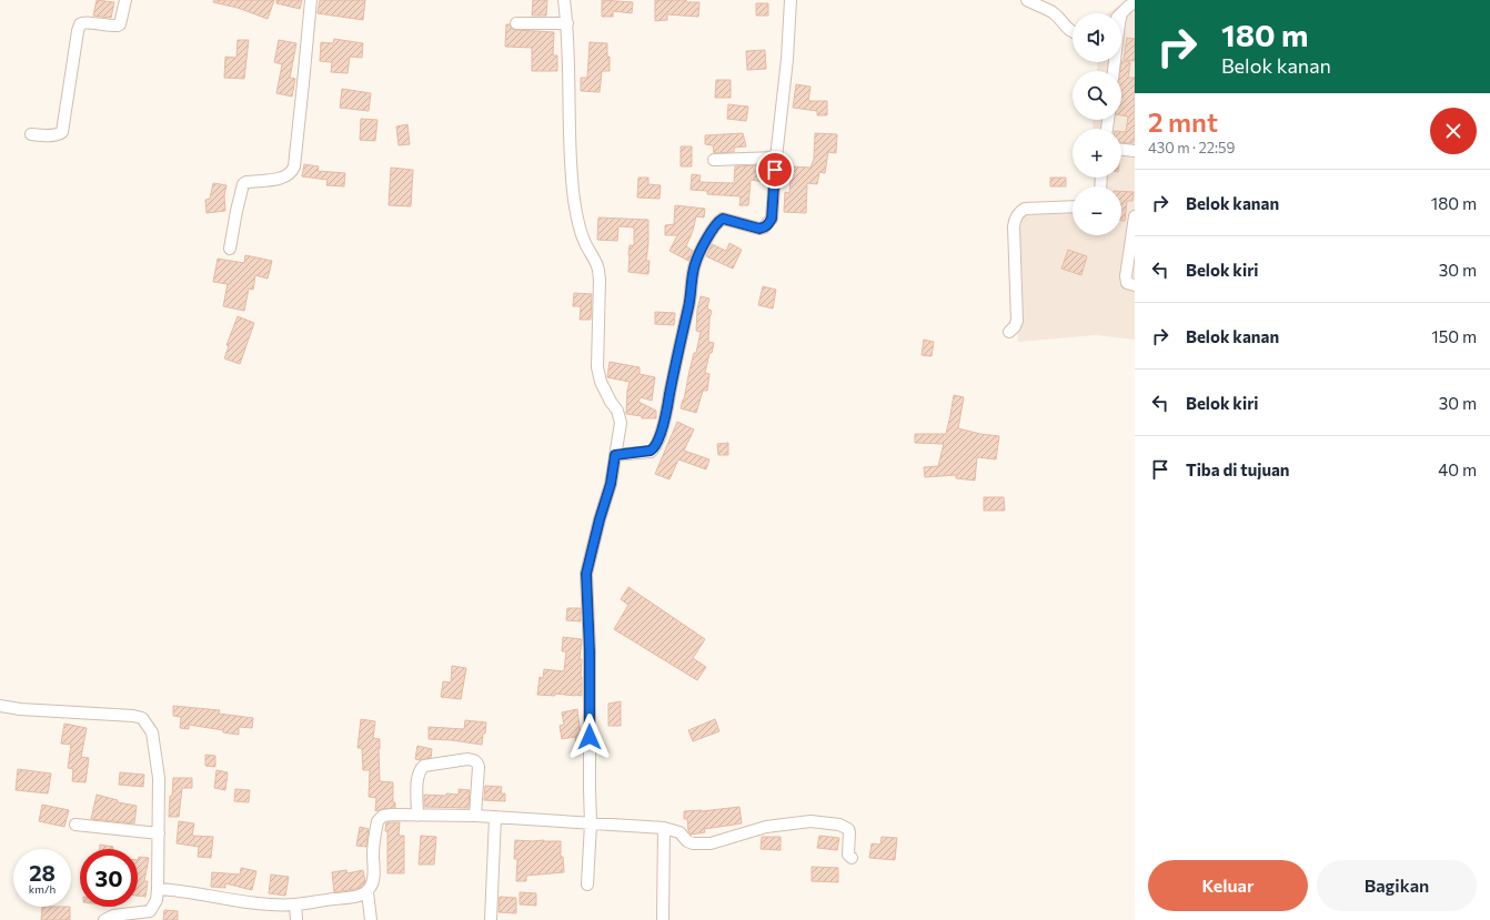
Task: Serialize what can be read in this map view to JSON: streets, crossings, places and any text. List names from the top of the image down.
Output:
{
  "page": {
    "turn": ["180 m", "Belok kanan"],
    "map_buttons": ["+", "−"],
    "heading": ["2 mnt", "430 m · 22:59"],
    "list": [
      {
        "name": "Belok kanan",
        "value": "180 m"
      },
      {
        "name": "Belok kiri",
        "value": "30 m"
      },
      {
        "name": "Belok kanan",
        "value": "150 m"
      },
      {
        "name": "Belok kiri",
        "value": "30 m"
      },
      {
        "name": "Tiba di tujuan",
        "value": "40 m"
      }
    ],
    "speed": "28 km/h",
    "limit": "30",
    "buttons": ["Keluar", "Bagikan"]
  }
}
